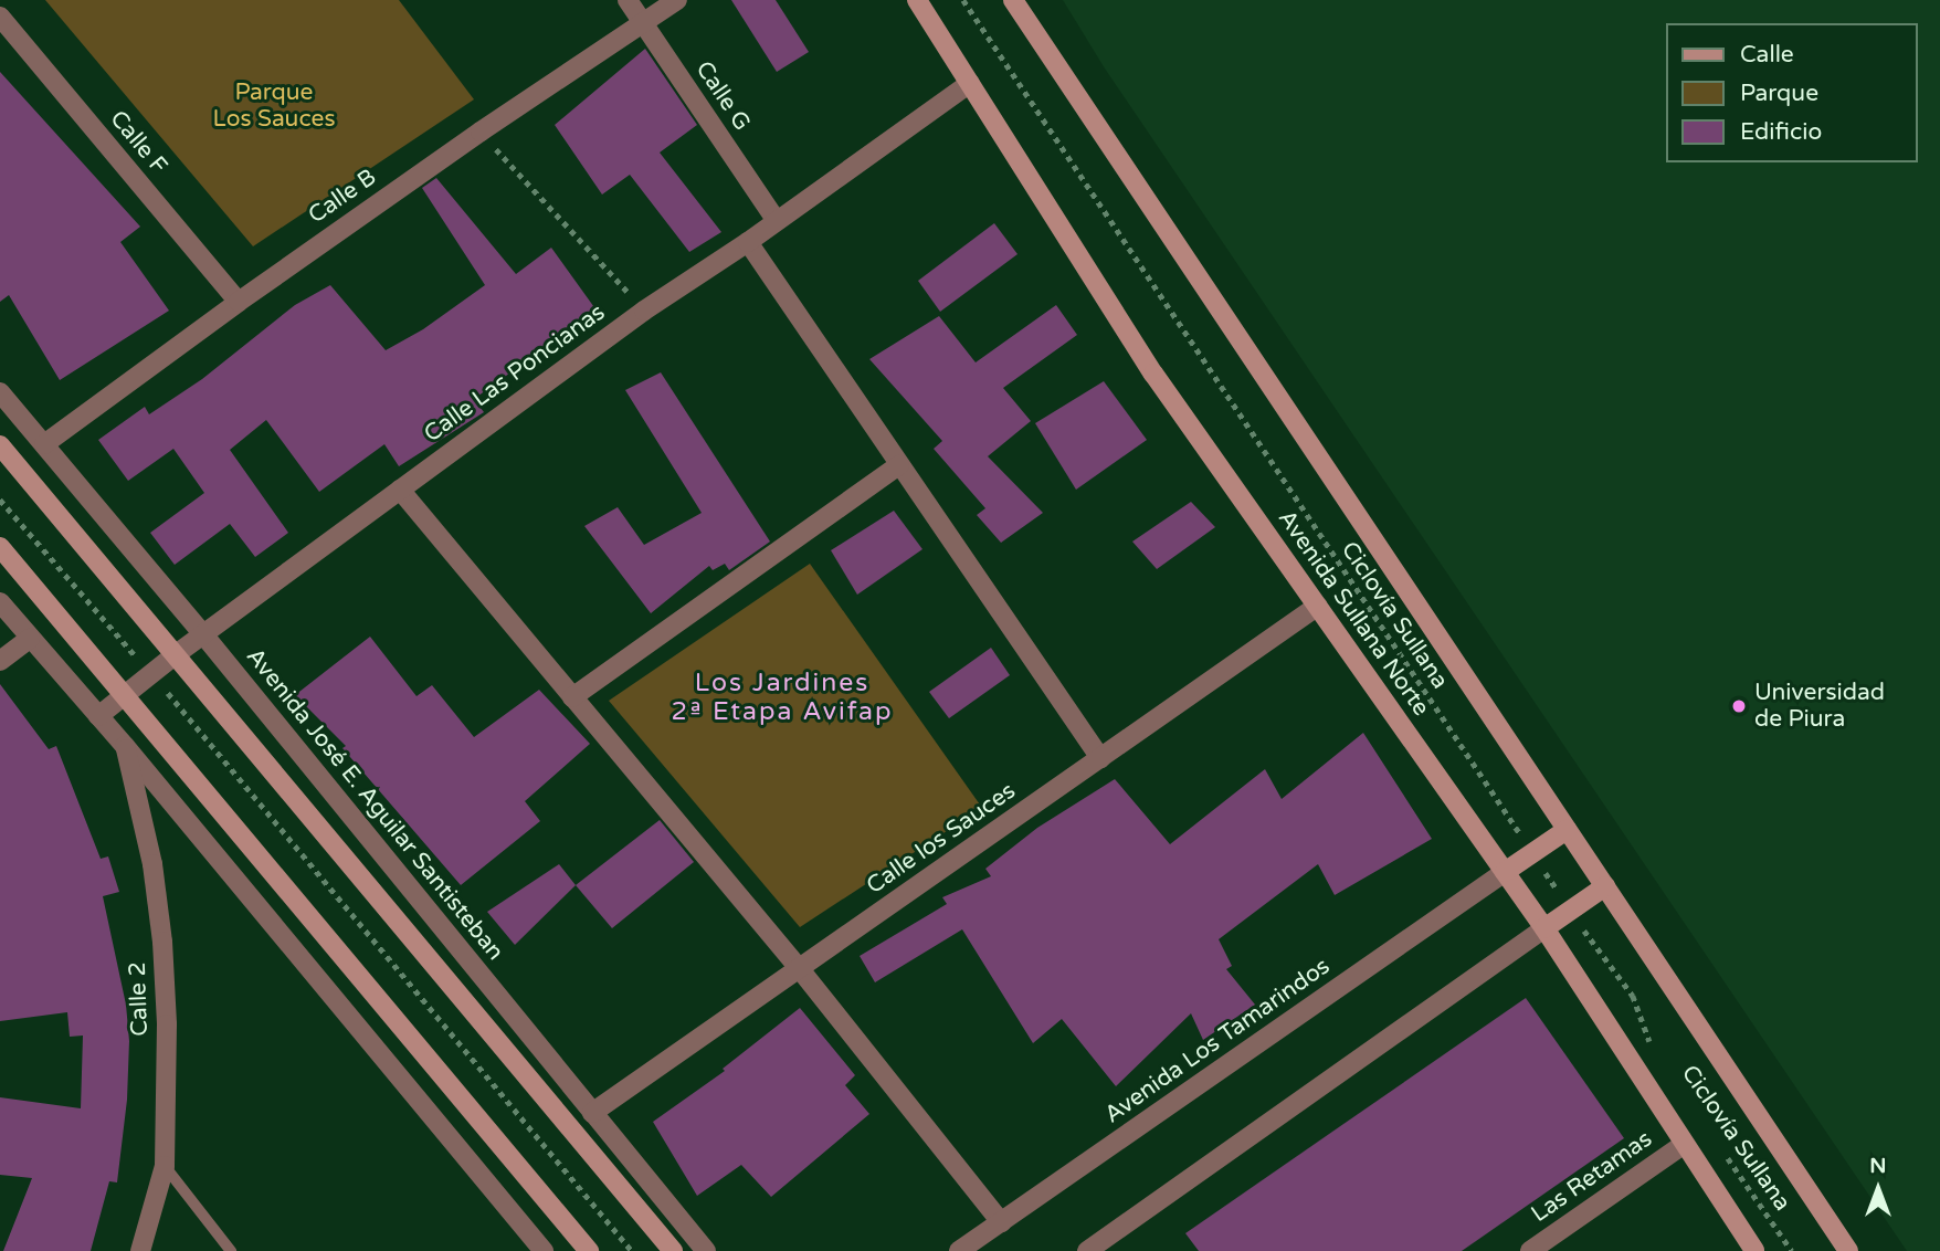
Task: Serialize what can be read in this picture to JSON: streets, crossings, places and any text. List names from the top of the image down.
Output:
{
  "streets": {
    "main road": ["Avenida Sullana Norte"],
    "street": [
      "Calle G",
      "Calle F",
      "Calle B",
      "Calle Las Poncianas",
      "Avenida José E. Aguilar Santisteban",
      "Calle los Sauces",
      "Calle 2",
      "Avenida Los Tamarindos",
      "Las Retamas"
    ],
    "path": ["Ciclovía Sullana"]
  },
  "crossings": [
    ["Calle G", "Calle B"],
    ["Calle G", "Calle Las Poncianas"],
    ["Calle F", "Calle B"],
    ["Calle B", "Avenida José E. Aguilar Santisteban"],
    ["Calle Las Poncianas", "Avenida Sullana Norte"],
    ["Calle Las Poncianas", "Avenida José E. Aguilar Santisteban"],
    ["Avenida Sullana Norte", "Calle los Sauces"],
    ["Avenida Sullana Norte", "Avenida Los Tamarindos"],
    ["Avenida Sullana Norte", "Las Retamas"],
    ["Avenida José E. Aguilar Santisteban", "Calle los Sauces"]
  ],
  "districts": ["Los Jardines 2ª Etapa Avifap"],
  "parks": ["Parque Los Sauces"],
  "places": ["Universidad de Piura"],
  "legend": ["Calle", "Parque", "Edificio"],
  "north": "top"
}
